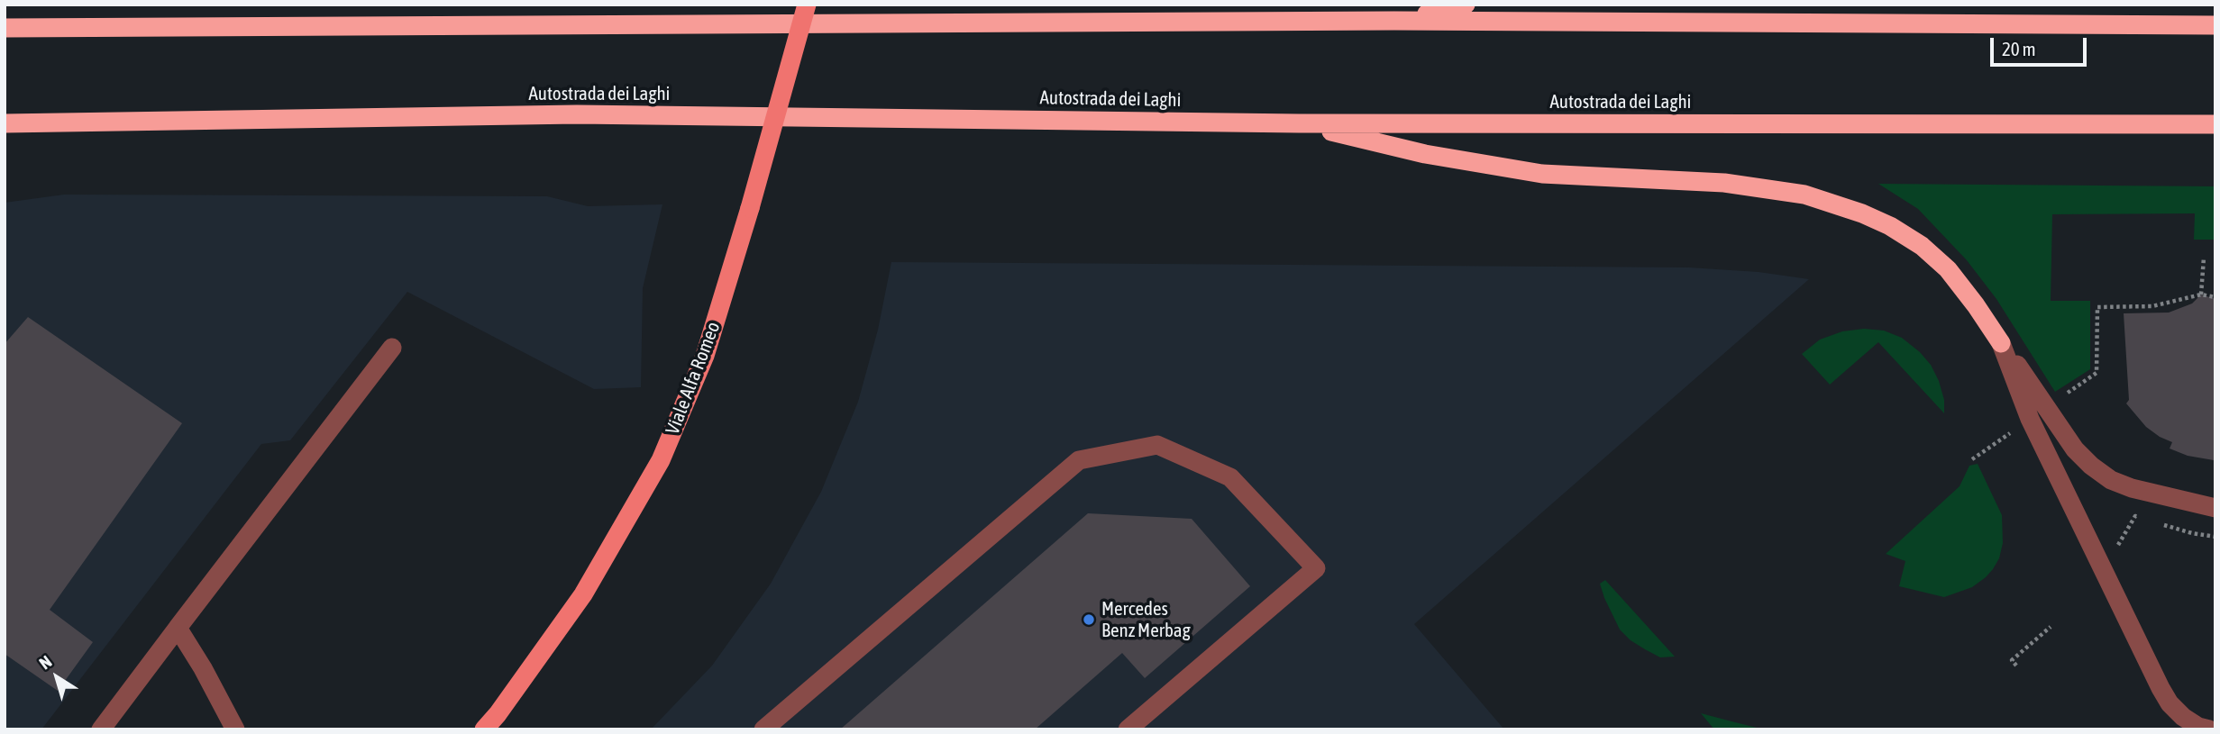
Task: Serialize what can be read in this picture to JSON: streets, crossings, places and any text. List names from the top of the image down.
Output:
{
  "streets": {
    "highway": ["Autostrada dei Laghi"],
    "main road": ["Viale Alfa Romeo"]
  },
  "places": ["Mercedes Benz Merbag"],
  "scale_bar": "20 m",
  "north": "top left"
}
